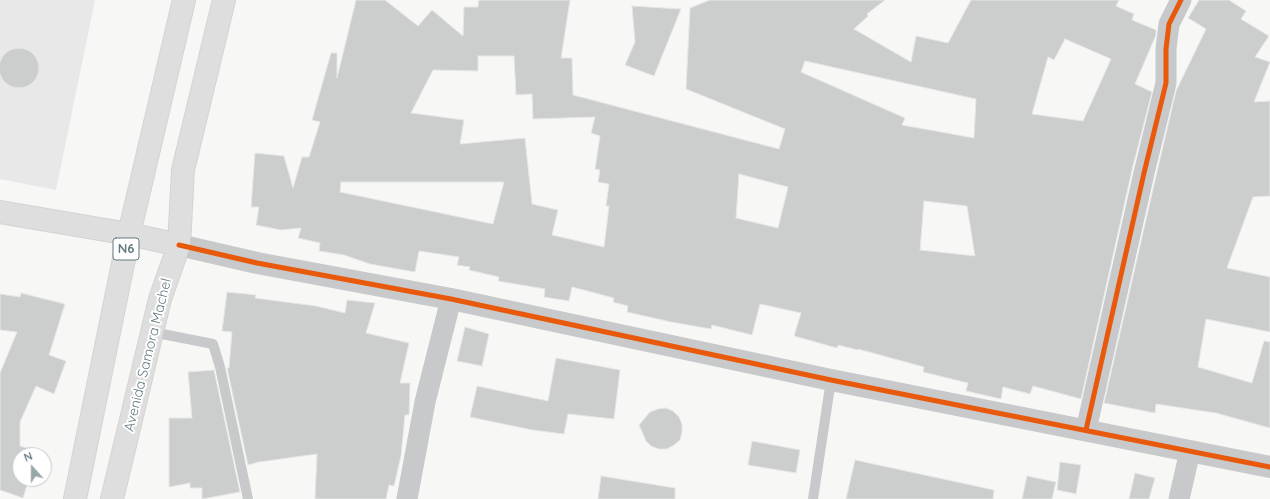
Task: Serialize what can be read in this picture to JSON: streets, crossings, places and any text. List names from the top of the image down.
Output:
{
  "streets": {
    "main road": ["N6", "Avenida Samora Machel"]
  },
  "north": "top"
}
